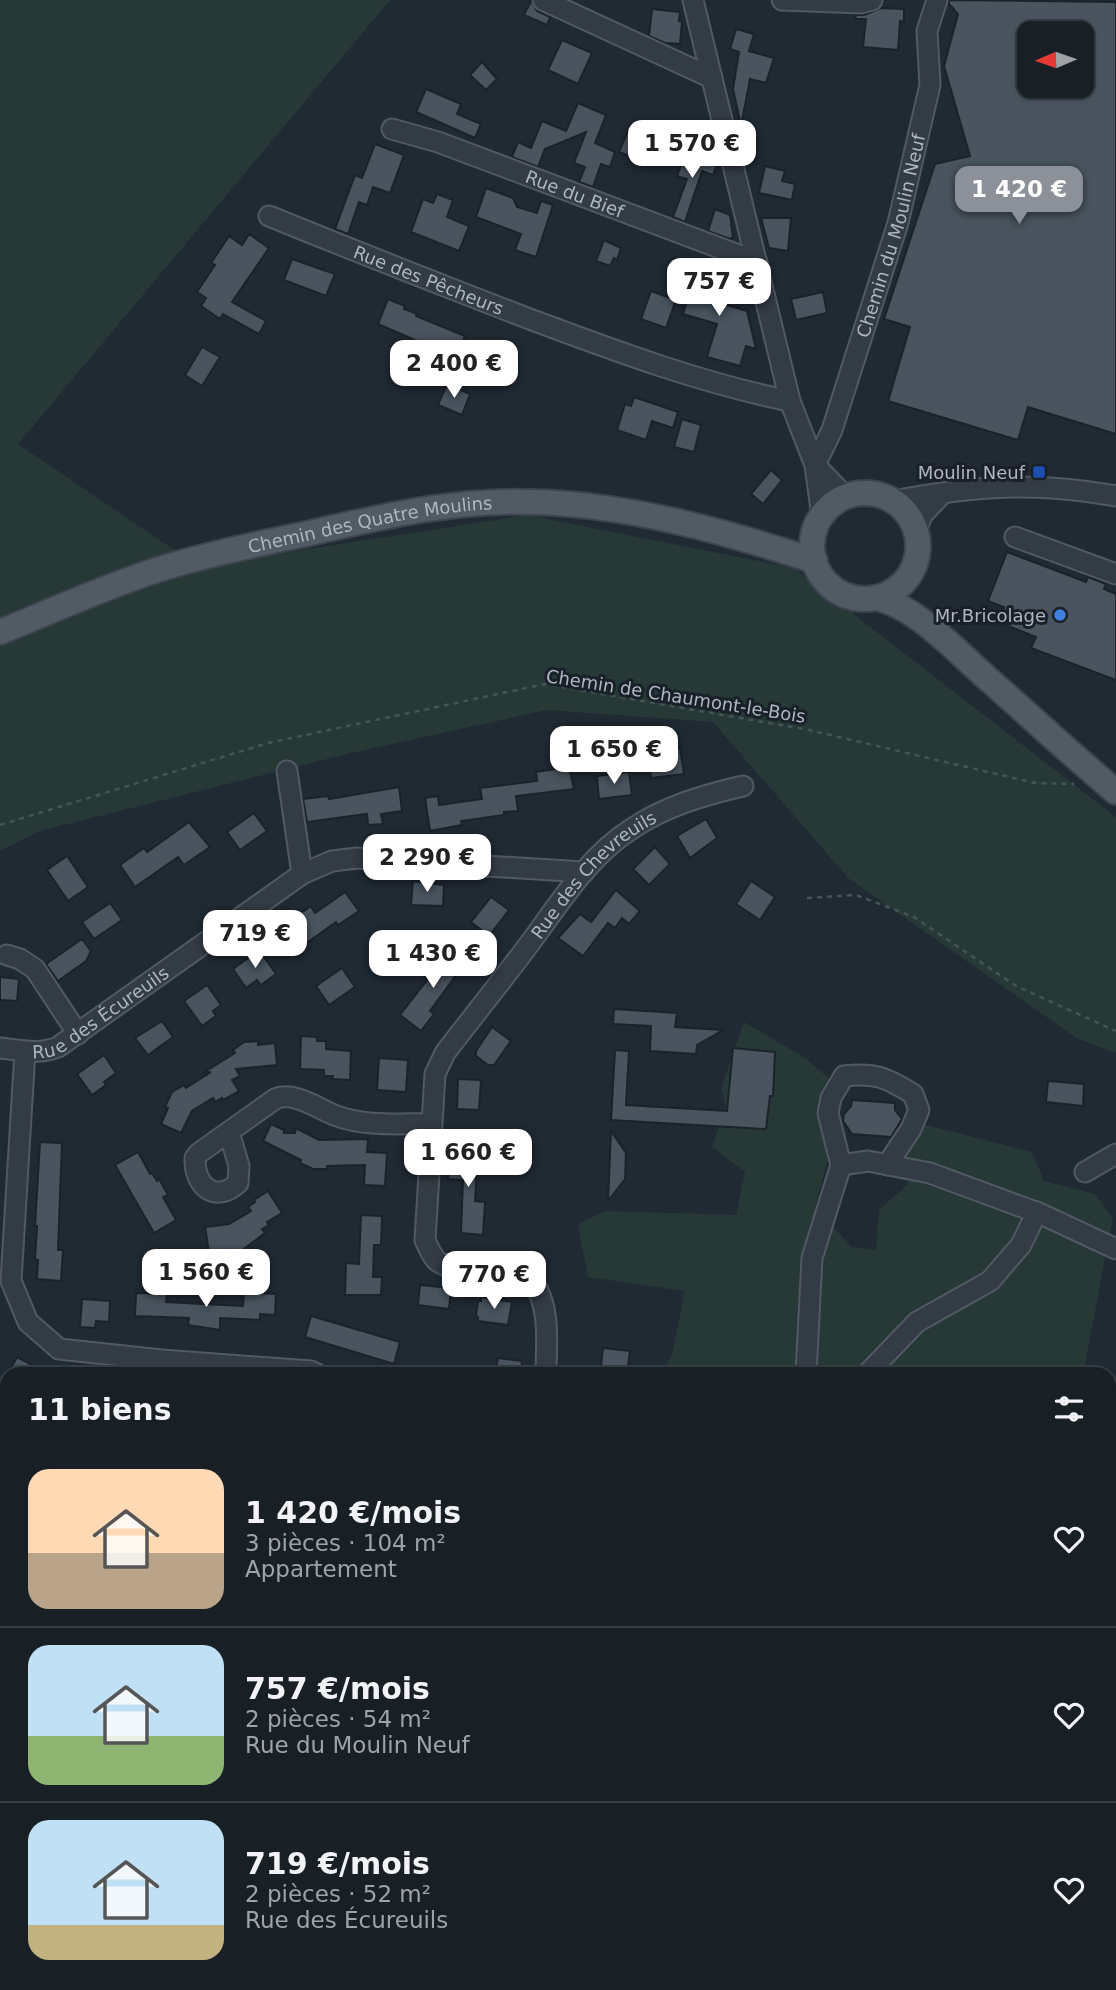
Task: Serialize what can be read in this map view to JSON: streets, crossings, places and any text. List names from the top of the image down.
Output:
{
  "streets": {
    "main road": ["Chemin des Quatre Moulins"],
    "street": [
      "Rue du Bief",
      "Chemin du Moulin Neuf",
      "Rue des Pêcheurs",
      "Rue des Chevreuils",
      "Rue des Écureuils"
    ],
    "path": ["Chemin de Chaumont-le-Bois"]
  },
  "crossings": [
    ["Rue des Chevreuils", "Rue des Écureuils"]
  ],
  "places": {
    "transit": ["Moulin Neuf"],
    "other": ["Mr.Bricolage"]
  },
  "north": "left",
  "page": {
    "price": [
      "1 570 €",
      "1 420 €",
      "757 €",
      "2 400 €",
      "1 650 €",
      "2 290 €",
      "719 €",
      "1 430 €",
      "1 660 €",
      "1 560 €",
      "770 €"
    ],
    "heading": "11 biens",
    "list": [
      {
        "name": "1 420 €/mois",
        "note": "3 pièces · 104 m² · Appartement"
      },
      {
        "name": "757 €/mois",
        "note": "2 pièces · 54 m² · Rue du Moulin Neuf"
      },
      {
        "name": "719 €/mois",
        "note": "2 pièces · 52 m² · Rue des Écureuils"
      }
    ]
  }
}
